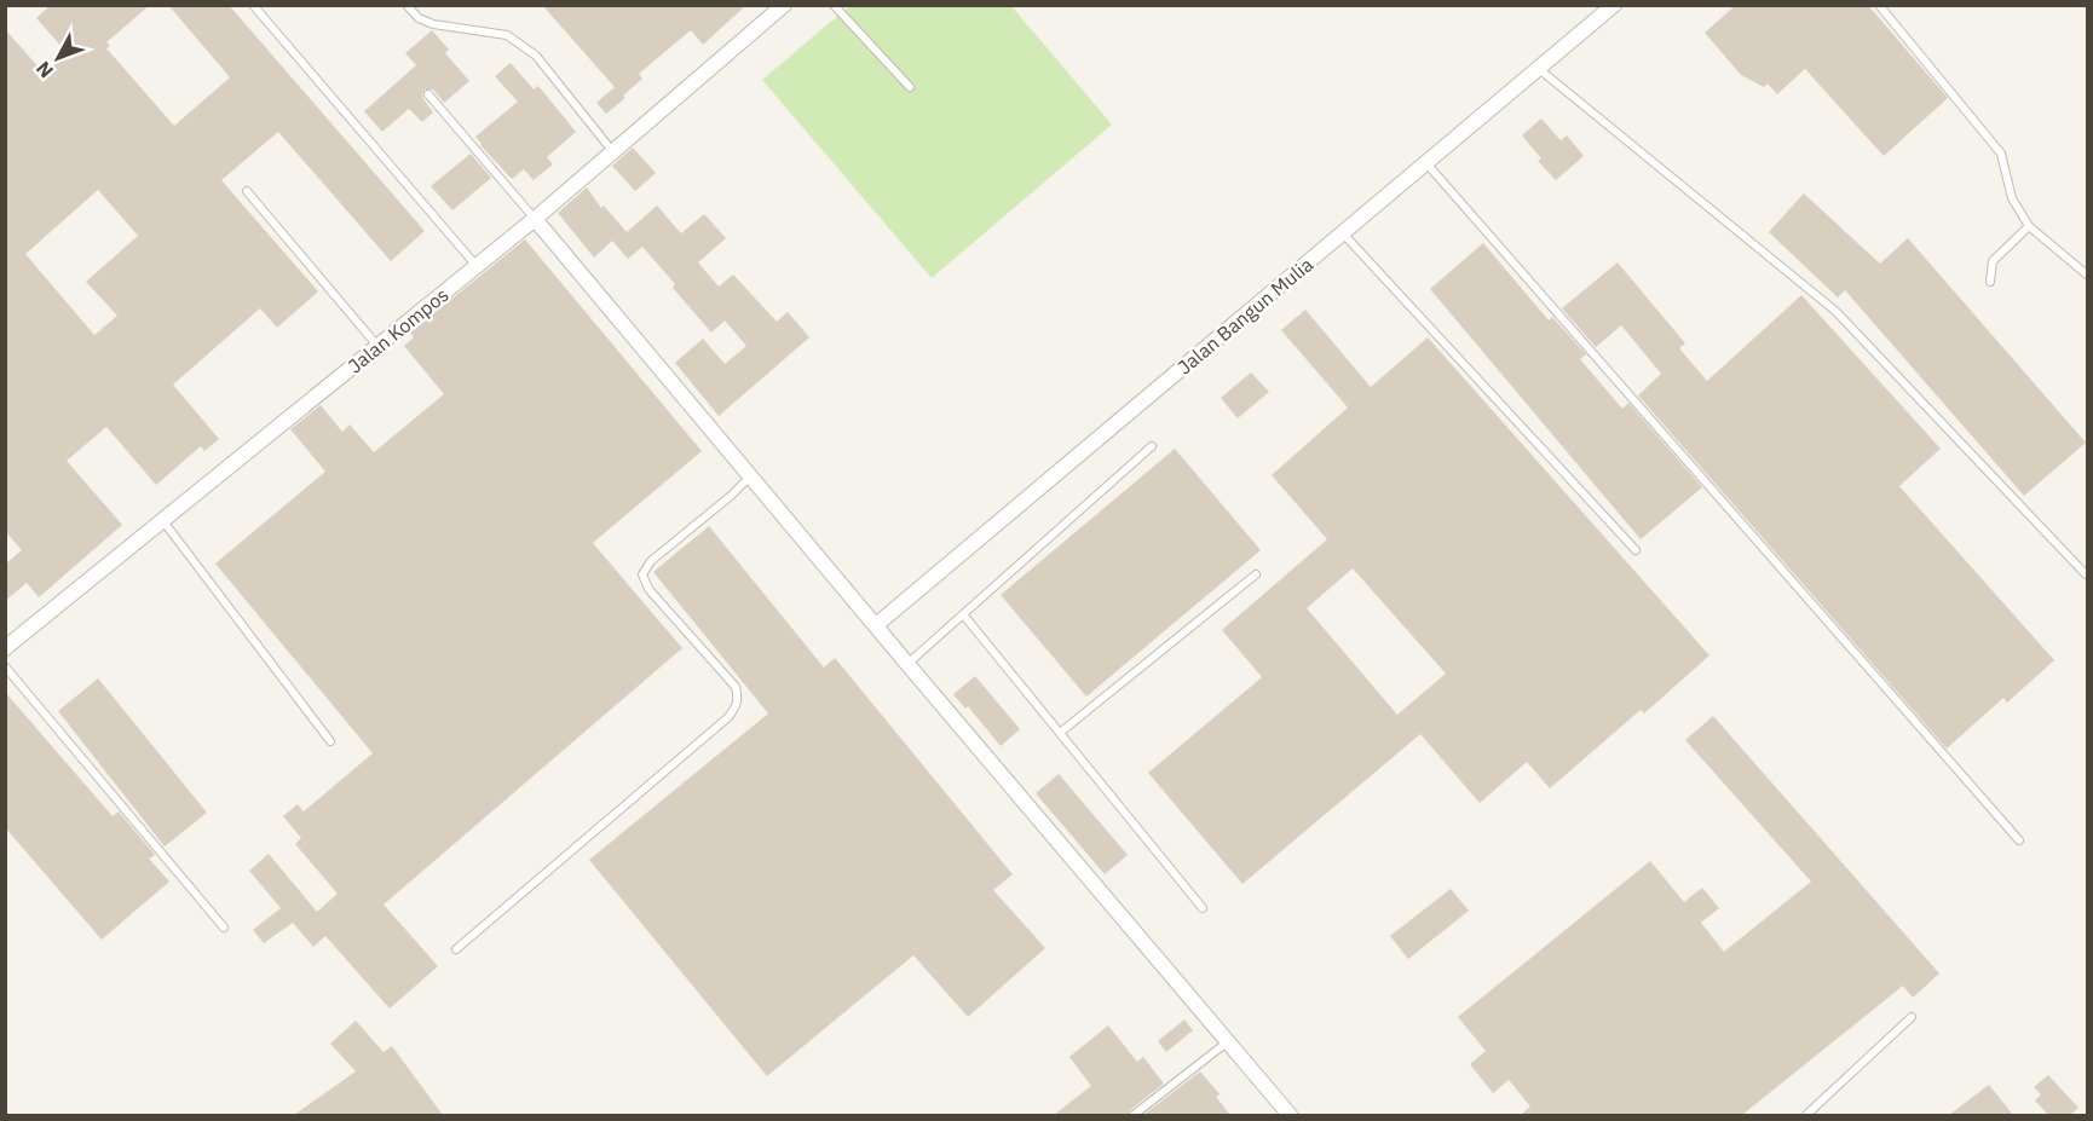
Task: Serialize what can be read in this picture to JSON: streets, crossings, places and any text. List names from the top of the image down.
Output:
{
  "streets": {
    "street": ["Jalan Bangun Mulia", "Jalan Kompos"]
  },
  "north": "bottom left"
}
